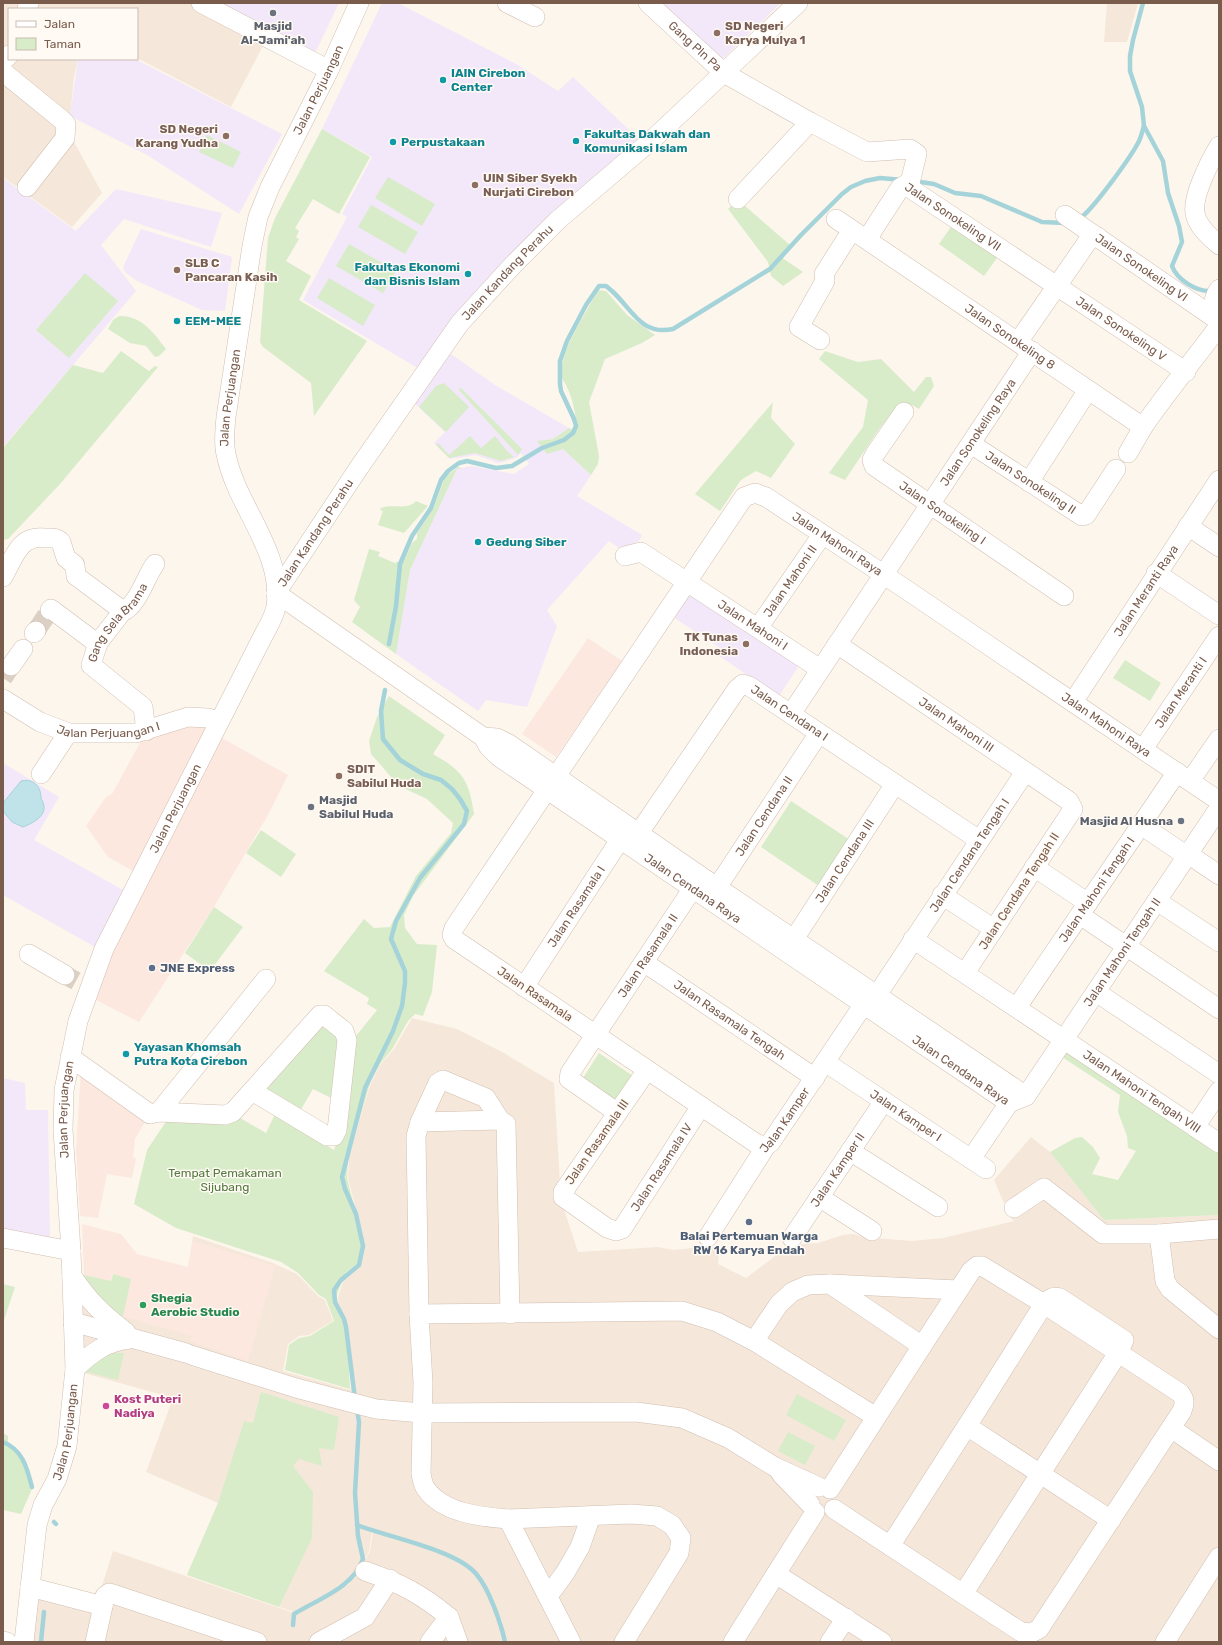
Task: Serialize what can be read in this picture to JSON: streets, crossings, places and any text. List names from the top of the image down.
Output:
{
  "streets": {
    "street": [
      "Gang Pln Pa",
      "Jalan Perjuangan",
      "Jalan Sonokeling VII",
      "Jalan Sonokeling VI",
      "Jalan Kandang Perahu",
      "Jalan Sonokeling V",
      "Jalan Sonokeling 8",
      "Jalan Sonokeling Raya",
      "Jalan Sonokeling II",
      "Jalan Sonokeling I",
      "Jalan Mahoni Raya",
      "Jalan Mahoni II",
      "Jalan Meranti Raya",
      "Gang Sela Brama",
      "Jalan Mahoni I",
      "Jalan Meranti I",
      "Jalan Cendana I",
      "Jalan Mahoni III",
      "Jalan Perjuangan I",
      "Jalan Cendana II",
      "Jalan Cendana Tengah I",
      "Jalan Cendana III",
      "Jalan Cendana Raya",
      "Jalan Mahoni Tengah I",
      "Jalan Cendana Tengah II",
      "Jalan Rasamala I",
      "Jalan Mahoni Tengah II",
      "Jalan Rasamala II",
      "Jalan Rasamala",
      "Jalan Rasamala Tengah",
      "Jalan Mahoni Tengah VIII",
      "Jalan Kamper I",
      "Jalan Kamper",
      "Jalan Rasamala III",
      "Jalan Rasamala IV",
      "Jalan Kamper II"
    ]
  },
  "crossings": [
    ["Gang Pln Pa", "Jalan Sonokeling VII"],
    ["Gang Pln Pa", "Jalan Kandang Perahu"],
    ["Jalan Perjuangan", "Jalan Kandang Perahu"],
    ["Jalan Perjuangan", "Jalan Perjuangan I"],
    ["Jalan Perjuangan", "Jalan Cendana Raya"],
    ["Jalan Sonokeling VII", "Jalan Sonokeling V"],
    ["Jalan Sonokeling VII", "Jalan Sonokeling 8"],
    ["Jalan Sonokeling VII", "Jalan Sonokeling Raya"],
    ["Jalan Sonokeling VI", "Jalan Sonokeling Raya"],
    ["Jalan Kandang Perahu", "Jalan Cendana Raya"],
    ["Jalan Sonokeling V", "Jalan Sonokeling Raya"],
    ["Jalan Sonokeling 8", "Jalan Sonokeling Raya"],
    ["Jalan Sonokeling Raya", "Jalan Sonokeling II"],
    ["Jalan Sonokeling Raya", "Jalan Sonokeling I"],
    ["Jalan Sonokeling Raya", "Jalan Mahoni Raya"],
    ["Jalan Mahoni Raya", "Jalan Mahoni II"],
    ["Jalan Mahoni Raya", "Jalan Meranti Raya"],
    ["Jalan Mahoni Raya", "Jalan Mahoni I"],
    ["Jalan Mahoni Raya", "Jalan Meranti I"],
    ["Jalan Mahoni Raya", "Jalan Cendana Raya"],
    ["Jalan Mahoni Raya", "Jalan Mahoni Tengah I"],
    ["Jalan Mahoni Raya", "Jalan Rasamala"],
    ["Jalan Mahoni II", "Jalan Mahoni I"],
    ["Gang Sela Brama", "Jalan Perjuangan I"],
    ["Jalan Cendana I", "Jalan Cendana II"],
    ["Jalan Cendana I", "Jalan Cendana Tengah I"],
    ["Jalan Cendana I", "Jalan Cendana III"],
    ["Jalan Cendana I", "Jalan Cendana Raya"],
    ["Jalan Cendana I", "Jalan Rasamala I"],
    ["Jalan Mahoni III", "Jalan Cendana Tengah I"],
    ["Jalan Mahoni III", "Jalan Cendana Tengah II"],
    ["Jalan Cendana II", "Jalan Cendana Raya"],
    ["Jalan Cendana Tengah I", "Jalan Cendana Raya"],
    ["Jalan Cendana Tengah I", "Jalan Mahoni Tengah VIII"],
    ["Jalan Cendana Tengah I", "Jalan Kamper"],
    ["Jalan Cendana III", "Jalan Cendana Raya"],
    ["Jalan Cendana Raya", "Jalan Rasamala I"],
    ["Jalan Cendana Raya", "Jalan Mahoni Tengah II"],
    ["Jalan Cendana Raya", "Jalan Rasamala II"],
    ["Jalan Cendana Raya", "Jalan Rasamala"],
    ["Jalan Cendana Raya", "Jalan Kamper I"],
    ["Jalan Cendana Raya", "Jalan Kamper"],
    ["Jalan Mahoni Tengah I", "Jalan Mahoni Tengah VIII"],
    ["Jalan Cendana Tengah II", "Jalan Mahoni Tengah VIII"],
    ["Jalan Rasamala I", "Jalan Rasamala"],
    ["Jalan Mahoni Tengah II", "Jalan Mahoni Tengah VIII"],
    ["Jalan Rasamala II", "Jalan Rasamala"],
    ["Jalan Rasamala II", "Jalan Rasamala Tengah"],
    ["Jalan Rasamala II", "Jalan Rasamala III"],
    ["Jalan Rasamala", "Jalan Kamper"],
    ["Jalan Rasamala", "Jalan Rasamala III"],
    ["Jalan Rasamala", "Jalan Rasamala IV"],
    ["Jalan Rasamala Tengah", "Jalan Kamper"],
    ["Jalan Kamper I", "Jalan Kamper"],
    ["Jalan Kamper I", "Jalan Kamper II"],
    ["Jalan Rasamala III", "Jalan Rasamala IV"]
  ],
  "parks": ["Tempat Pemakaman Sijubang"],
  "places": [
    "Masjid Al-Jami'ah",
    "SD Negeri Karya Mulya 1",
    "IAIN Cirebon Center",
    "SD Negeri Karang Yudha",
    "Fakultas Dakwah dan Komunikasi Islam",
    "Perpustakaan",
    "UIN Siber Syekh Nurjati Cirebon",
    "SLB C Pancaran Kasih",
    "Fakultas Ekonomi dan Bisnis Islam",
    "EEM-MEE",
    "Gedung Siber",
    "TK Tunas Indonesia",
    "SDIT Sabilul Huda",
    "Masjid Sabilul Huda",
    "Masjid Al Husna",
    "JNE Express",
    "Yayasan Khomsah Putra Kota Cirebon",
    "Balai Pertemuan Warga RW 16 Karya Endah",
    "Shegia Aerobic Studio",
    "Kost Puteri Nadiya"
  ],
  "legend": ["Jalan", "Taman"]
}
